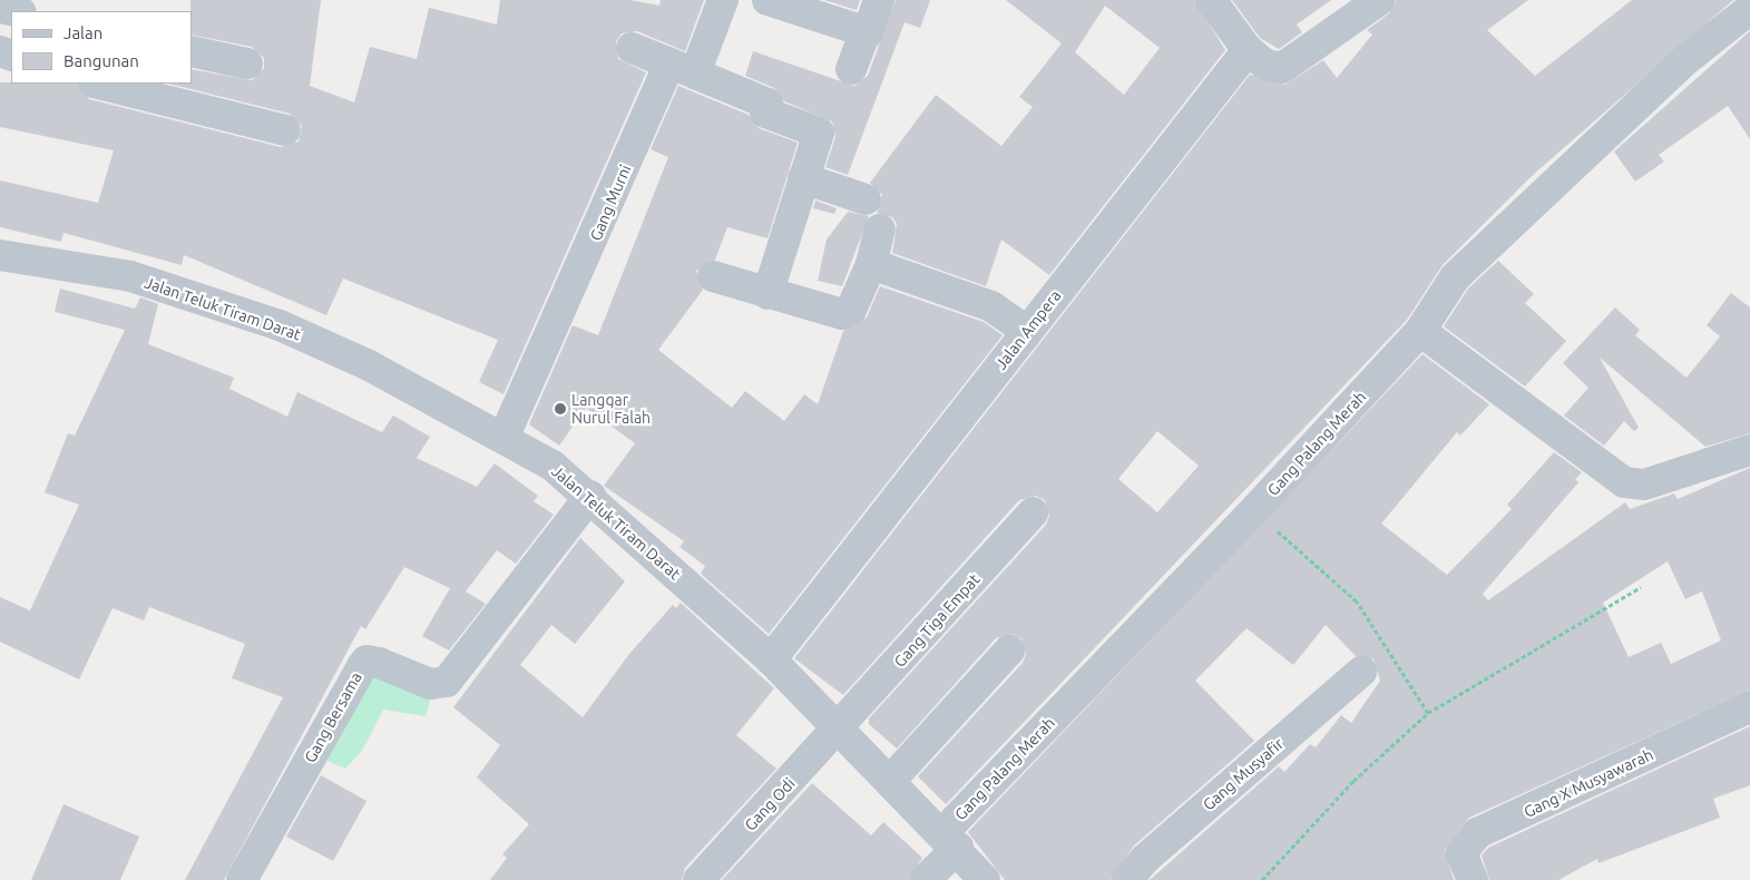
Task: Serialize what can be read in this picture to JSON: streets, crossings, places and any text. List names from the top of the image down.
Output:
{
  "streets": {
    "street": [
      "Gang Murni",
      "Jalan Teluk Tiram Darat",
      "Jalan Ampera",
      "Gang Palang Merah",
      "Gang Tiga Empat",
      "Gang Bersama",
      "Gang Musyafir",
      "Gang X Musyawarah",
      "Gang Odi"
    ]
  },
  "crossings": [
    ["Gang Murni", "Jalan Teluk Tiram Darat"],
    ["Jalan Teluk Tiram Darat", "Jalan Ampera"],
    ["Jalan Teluk Tiram Darat", "Gang Palang Merah"],
    ["Jalan Teluk Tiram Darat", "Gang Tiga Empat"],
    ["Jalan Teluk Tiram Darat", "Gang Bersama"],
    ["Jalan Teluk Tiram Darat", "Gang Odi"],
    ["Gang Tiga Empat", "Gang Odi"]
  ],
  "places": ["Langgar Nurul Falah"],
  "legend": ["Jalan", "Bangunan"]
}
